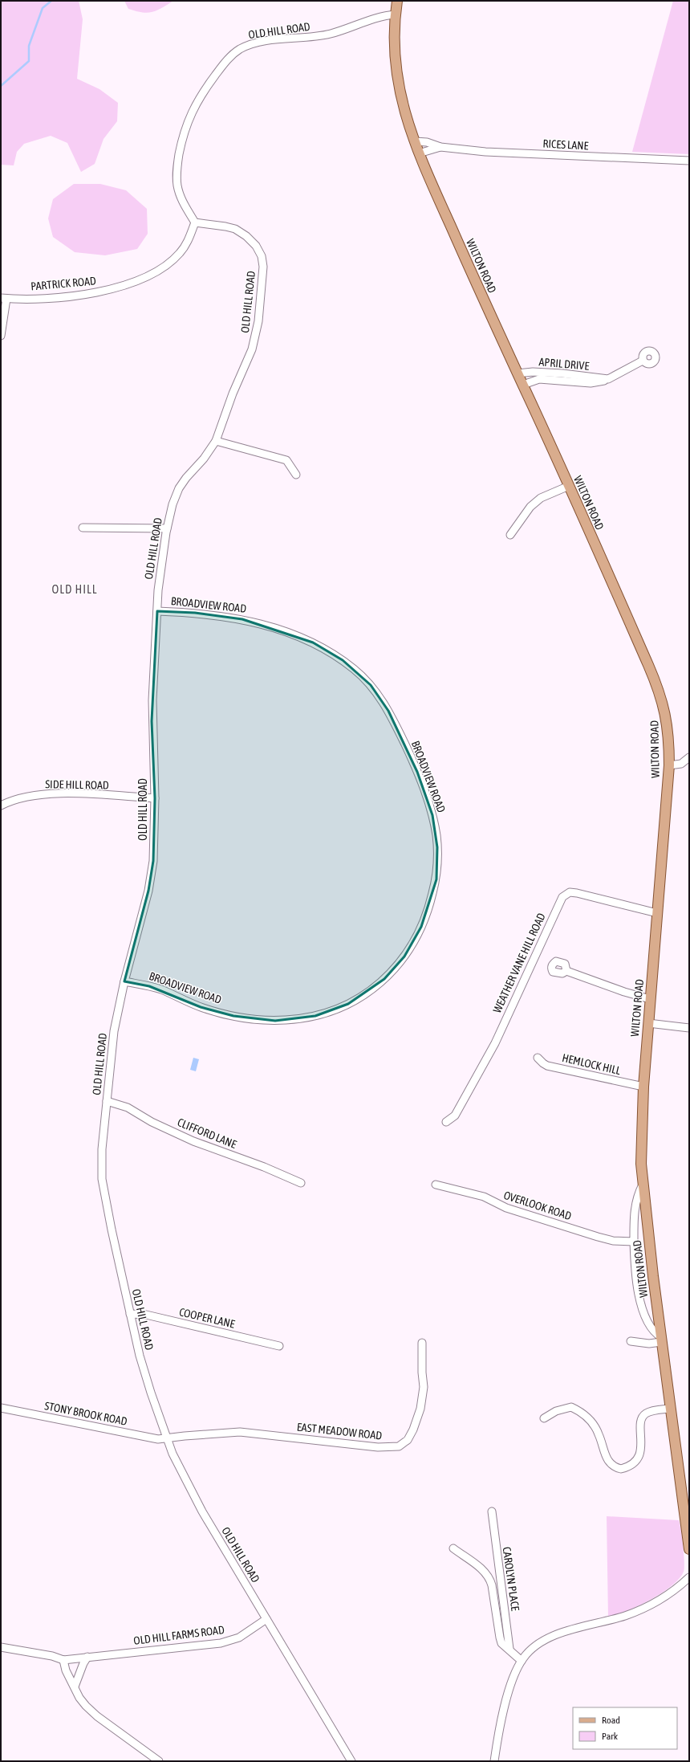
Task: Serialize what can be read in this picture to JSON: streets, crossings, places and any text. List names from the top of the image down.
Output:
{
  "streets": {
    "main road": ["WILTON ROAD"],
    "street": [
      "OLD HILL ROAD",
      "RICES LANE",
      "PARTRICK ROAD",
      "APRIL DRIVE",
      "BROADVIEW ROAD",
      "SIDE HILL ROAD",
      "WEATHER VANE HILL ROAD",
      "HEMLOCK HILL",
      "CLIFFORD LANE",
      "OVERLOOK ROAD",
      "COOPER LANE",
      "STONY BROOK ROAD",
      "EAST MEADOW ROAD",
      "CAROLYN PLACE",
      "OLD HILL FARMS ROAD"
    ]
  },
  "crossings": [
    ["OLD HILL ROAD", "WILTON ROAD"],
    ["OLD HILL ROAD", "PARTRICK ROAD"],
    ["OLD HILL ROAD", "BROADVIEW ROAD"],
    ["OLD HILL ROAD", "SIDE HILL ROAD"],
    ["OLD HILL ROAD", "CLIFFORD LANE"],
    ["OLD HILL ROAD", "COOPER LANE"],
    ["OLD HILL ROAD", "STONY BROOK ROAD"],
    ["OLD HILL ROAD", "EAST MEADOW ROAD"],
    ["OLD HILL ROAD", "OLD HILL FARMS ROAD"],
    ["RICES LANE", "WILTON ROAD"],
    ["WILTON ROAD", "APRIL DRIVE"],
    ["WILTON ROAD", "WEATHER VANE HILL ROAD"],
    ["WILTON ROAD", "HEMLOCK HILL"],
    ["STONY BROOK ROAD", "EAST MEADOW ROAD"]
  ],
  "districts": ["OLD HILL"],
  "legend": ["Road", "Park"]
}
